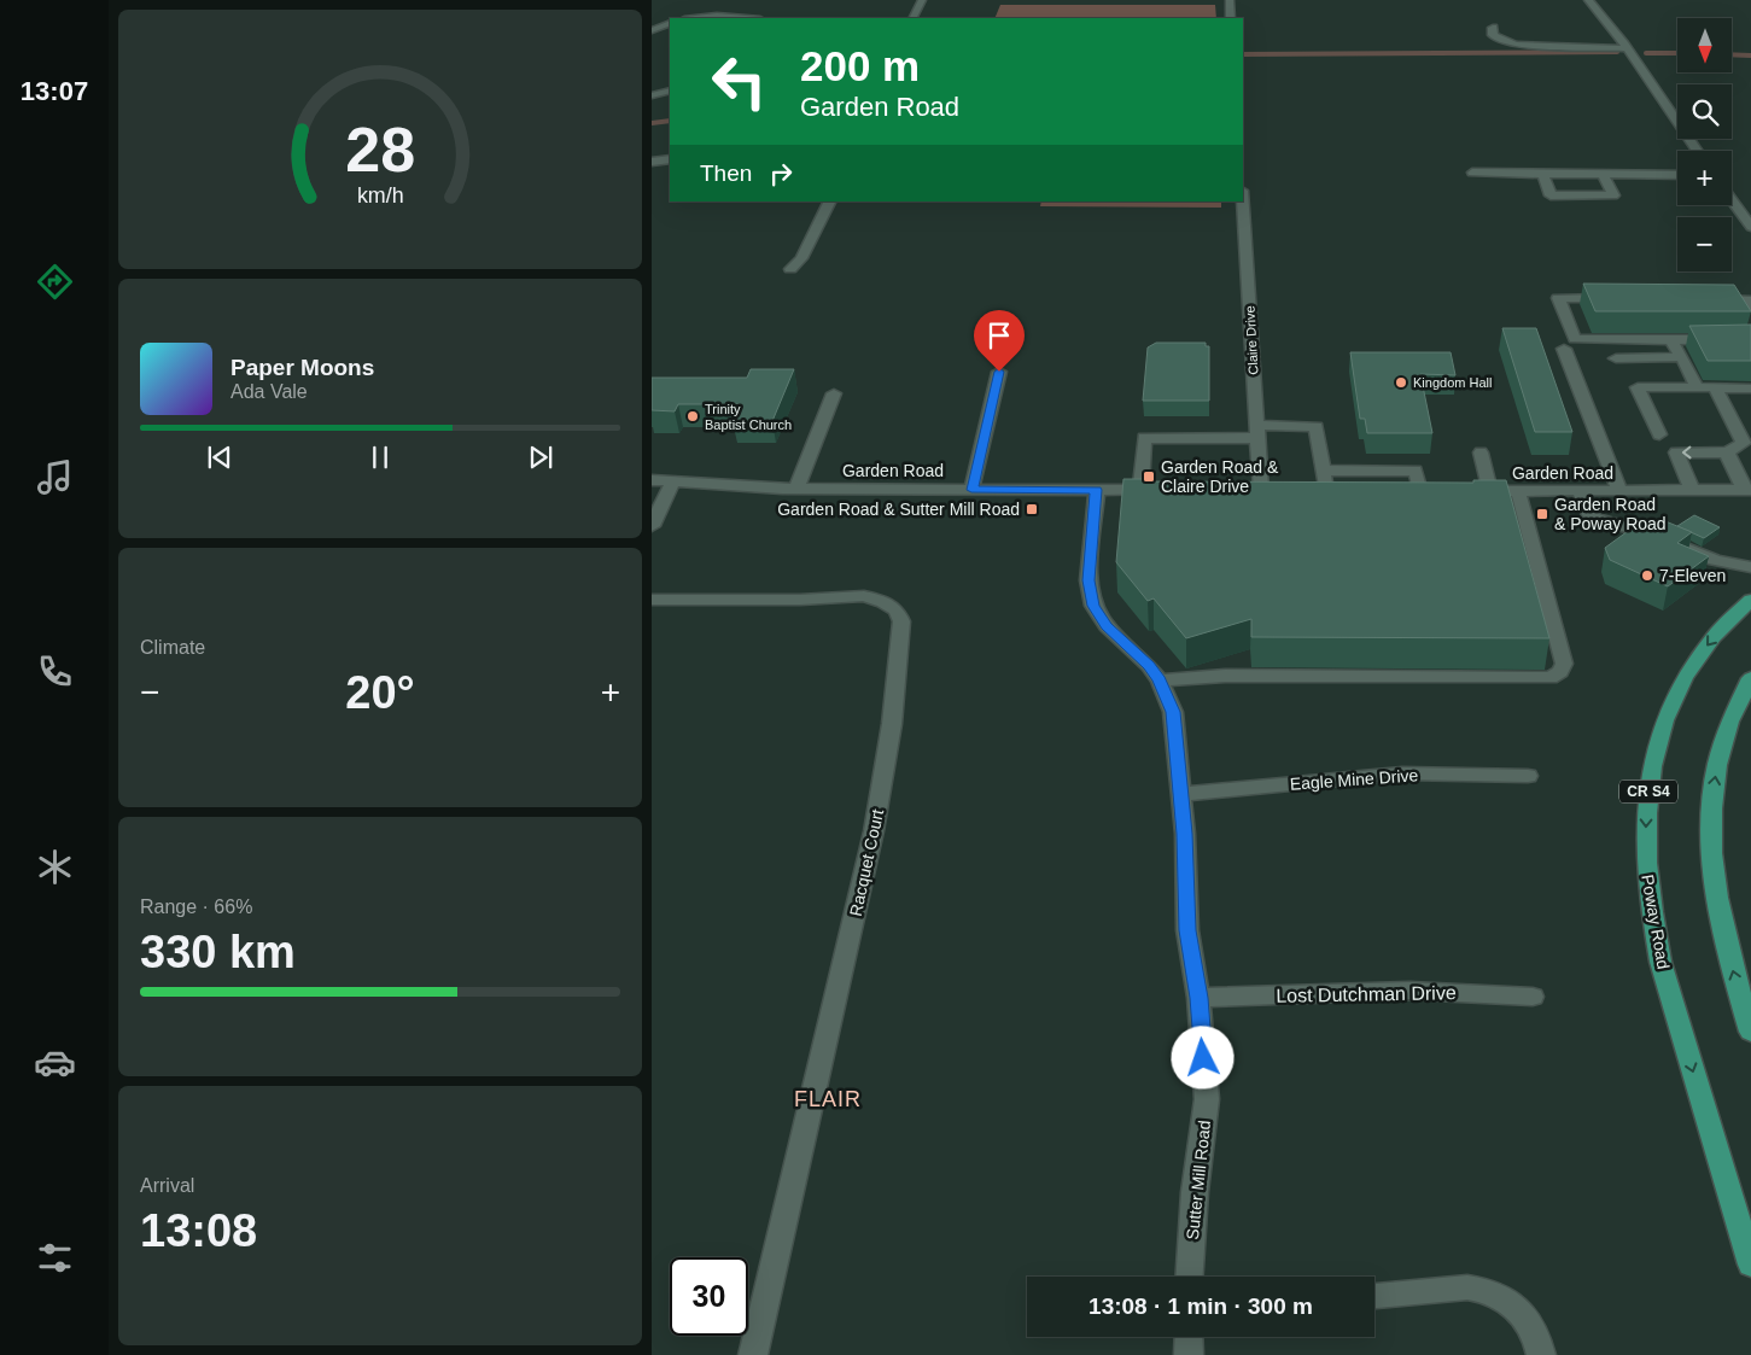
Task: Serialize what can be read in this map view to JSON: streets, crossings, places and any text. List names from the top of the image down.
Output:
{
  "streets": {
    "main road": ["CR S4", "Poway Road"],
    "street": [
      "Claire Drive",
      "Garden Road",
      "Eagle Mine Drive",
      "Racquet Court",
      "Lost Dutchman Drive",
      "Sutter Mill Road"
    ]
  },
  "crossings": [
    ["Garden Road", "Sutter Mill Road"],
    ["Eagle Mine Drive", "Sutter Mill Road"],
    ["Lost Dutchman Drive", "Sutter Mill Road"]
  ],
  "districts": ["FLAIR"],
  "places": {
    "other": ["Kingdom Hall", "Trinity Baptist Church", "7-Eleven"],
    "transit": ["Garden Road & Claire Drive", "Garden Road & Sutter Mill Road", "Garden Road & Poway Road"]
  },
  "north": "bottom",
  "page": {
    "tabs": "13:07",
    "map_buttons": ["+", "−"],
    "turn": ["200 m", "Garden Road"],
    "then": "Then",
    "song": ["Paper Moons", "Ada Vale"],
    "tile": [
      "Climate",
      ["Range · 66%", "330 km"],
      ["Arrival", "13:08"]
    ],
    "heat": ["−", "20°", "+"],
    "limit": "30",
    "trip": "13:08 · 1 min · 300 m",
    "gauge": ["28", "km/h"]
  }
}
